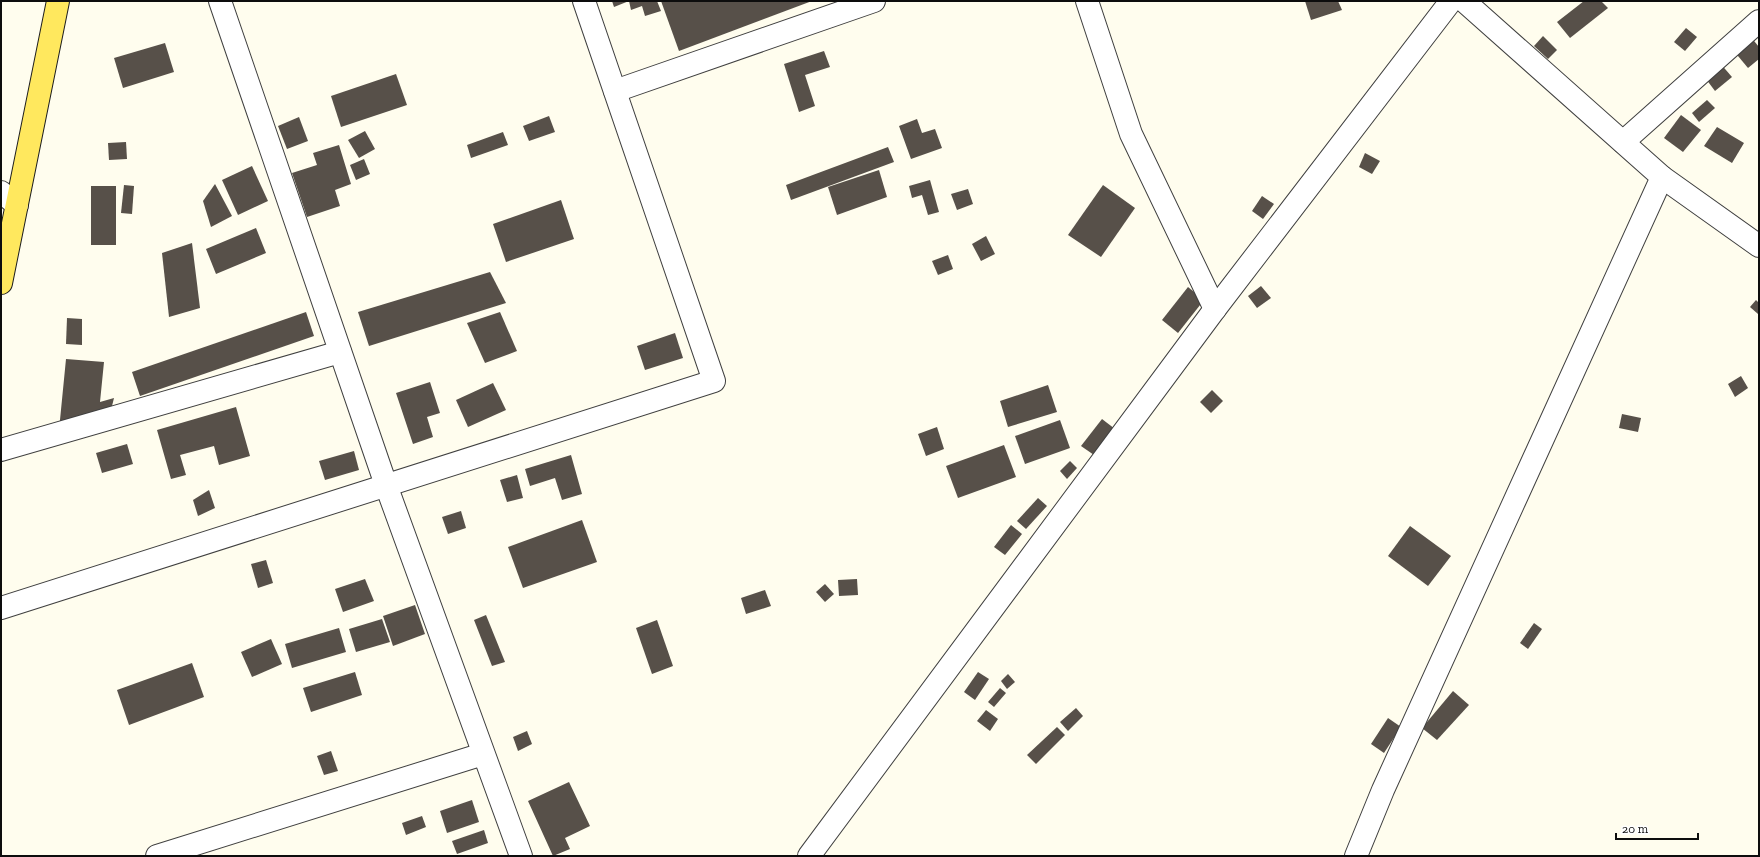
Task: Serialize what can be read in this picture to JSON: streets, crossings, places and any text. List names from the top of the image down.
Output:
{
  "scale_bar": "20 m"
}
